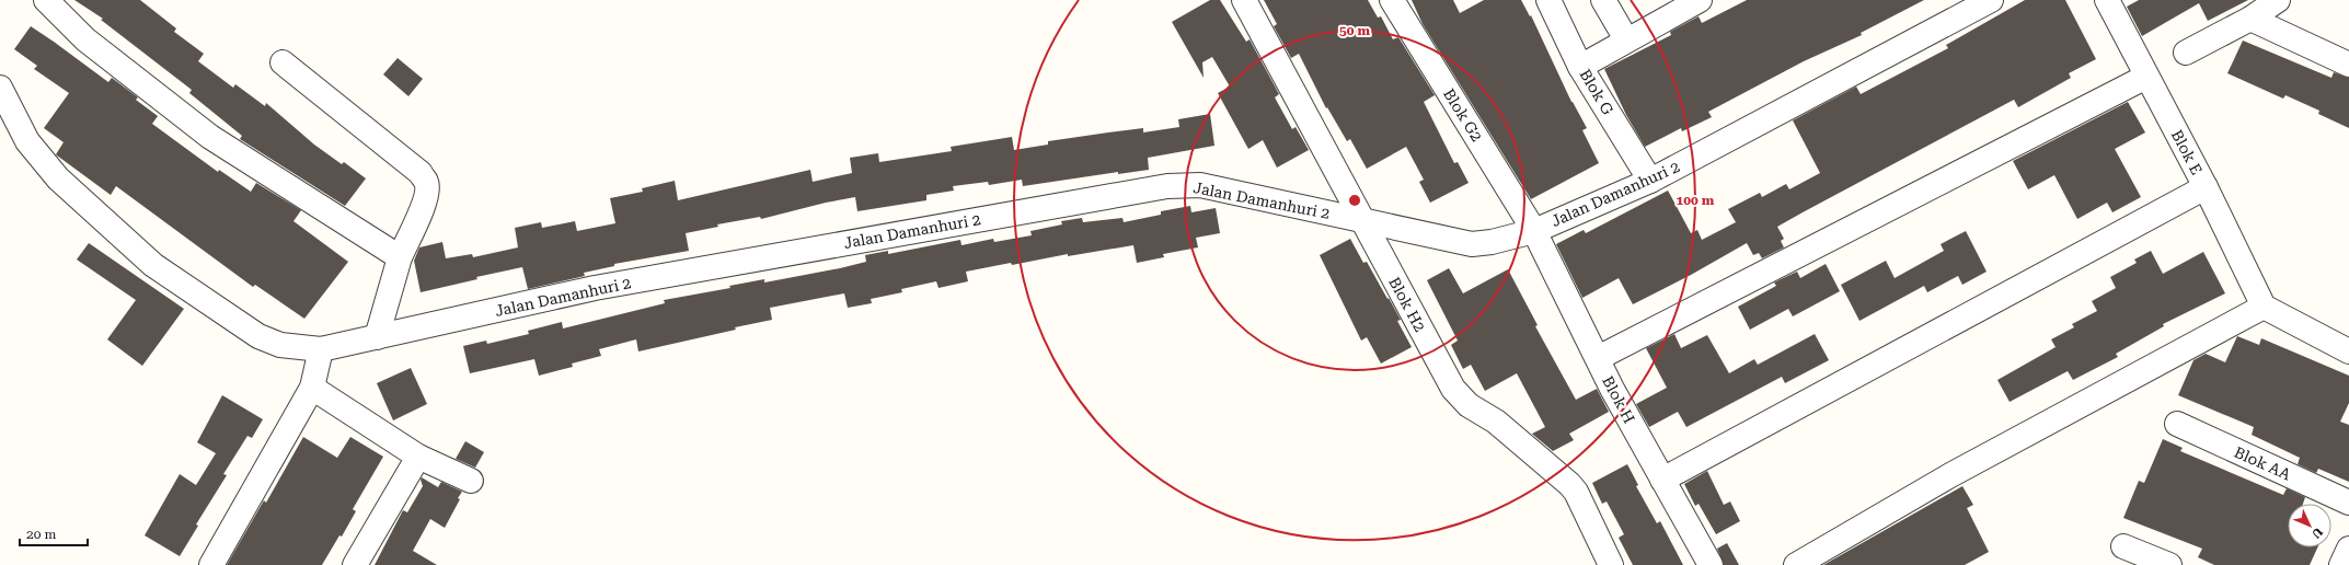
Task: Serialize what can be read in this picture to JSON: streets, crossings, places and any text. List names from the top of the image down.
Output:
{
  "streets": {
    "street": [
      "Blok G",
      "Blok G2",
      "Blok E",
      "Jalan Damanhuri 2",
      "Blok H2",
      "Blok H",
      "Blok AA"
    ]
  },
  "crossings": [
    ["Blok G", "Jalan Damanhuri 2"],
    ["Blok G2", "Jalan Damanhuri 2"],
    ["Blok G2", "Blok H"],
    ["Jalan Damanhuri 2", "Blok H2"],
    ["Jalan Damanhuri 2", "Blok H"]
  ],
  "scale_bar": "20 m",
  "north": "bottom right",
  "rings": ["50 m", "100 m"]
}
